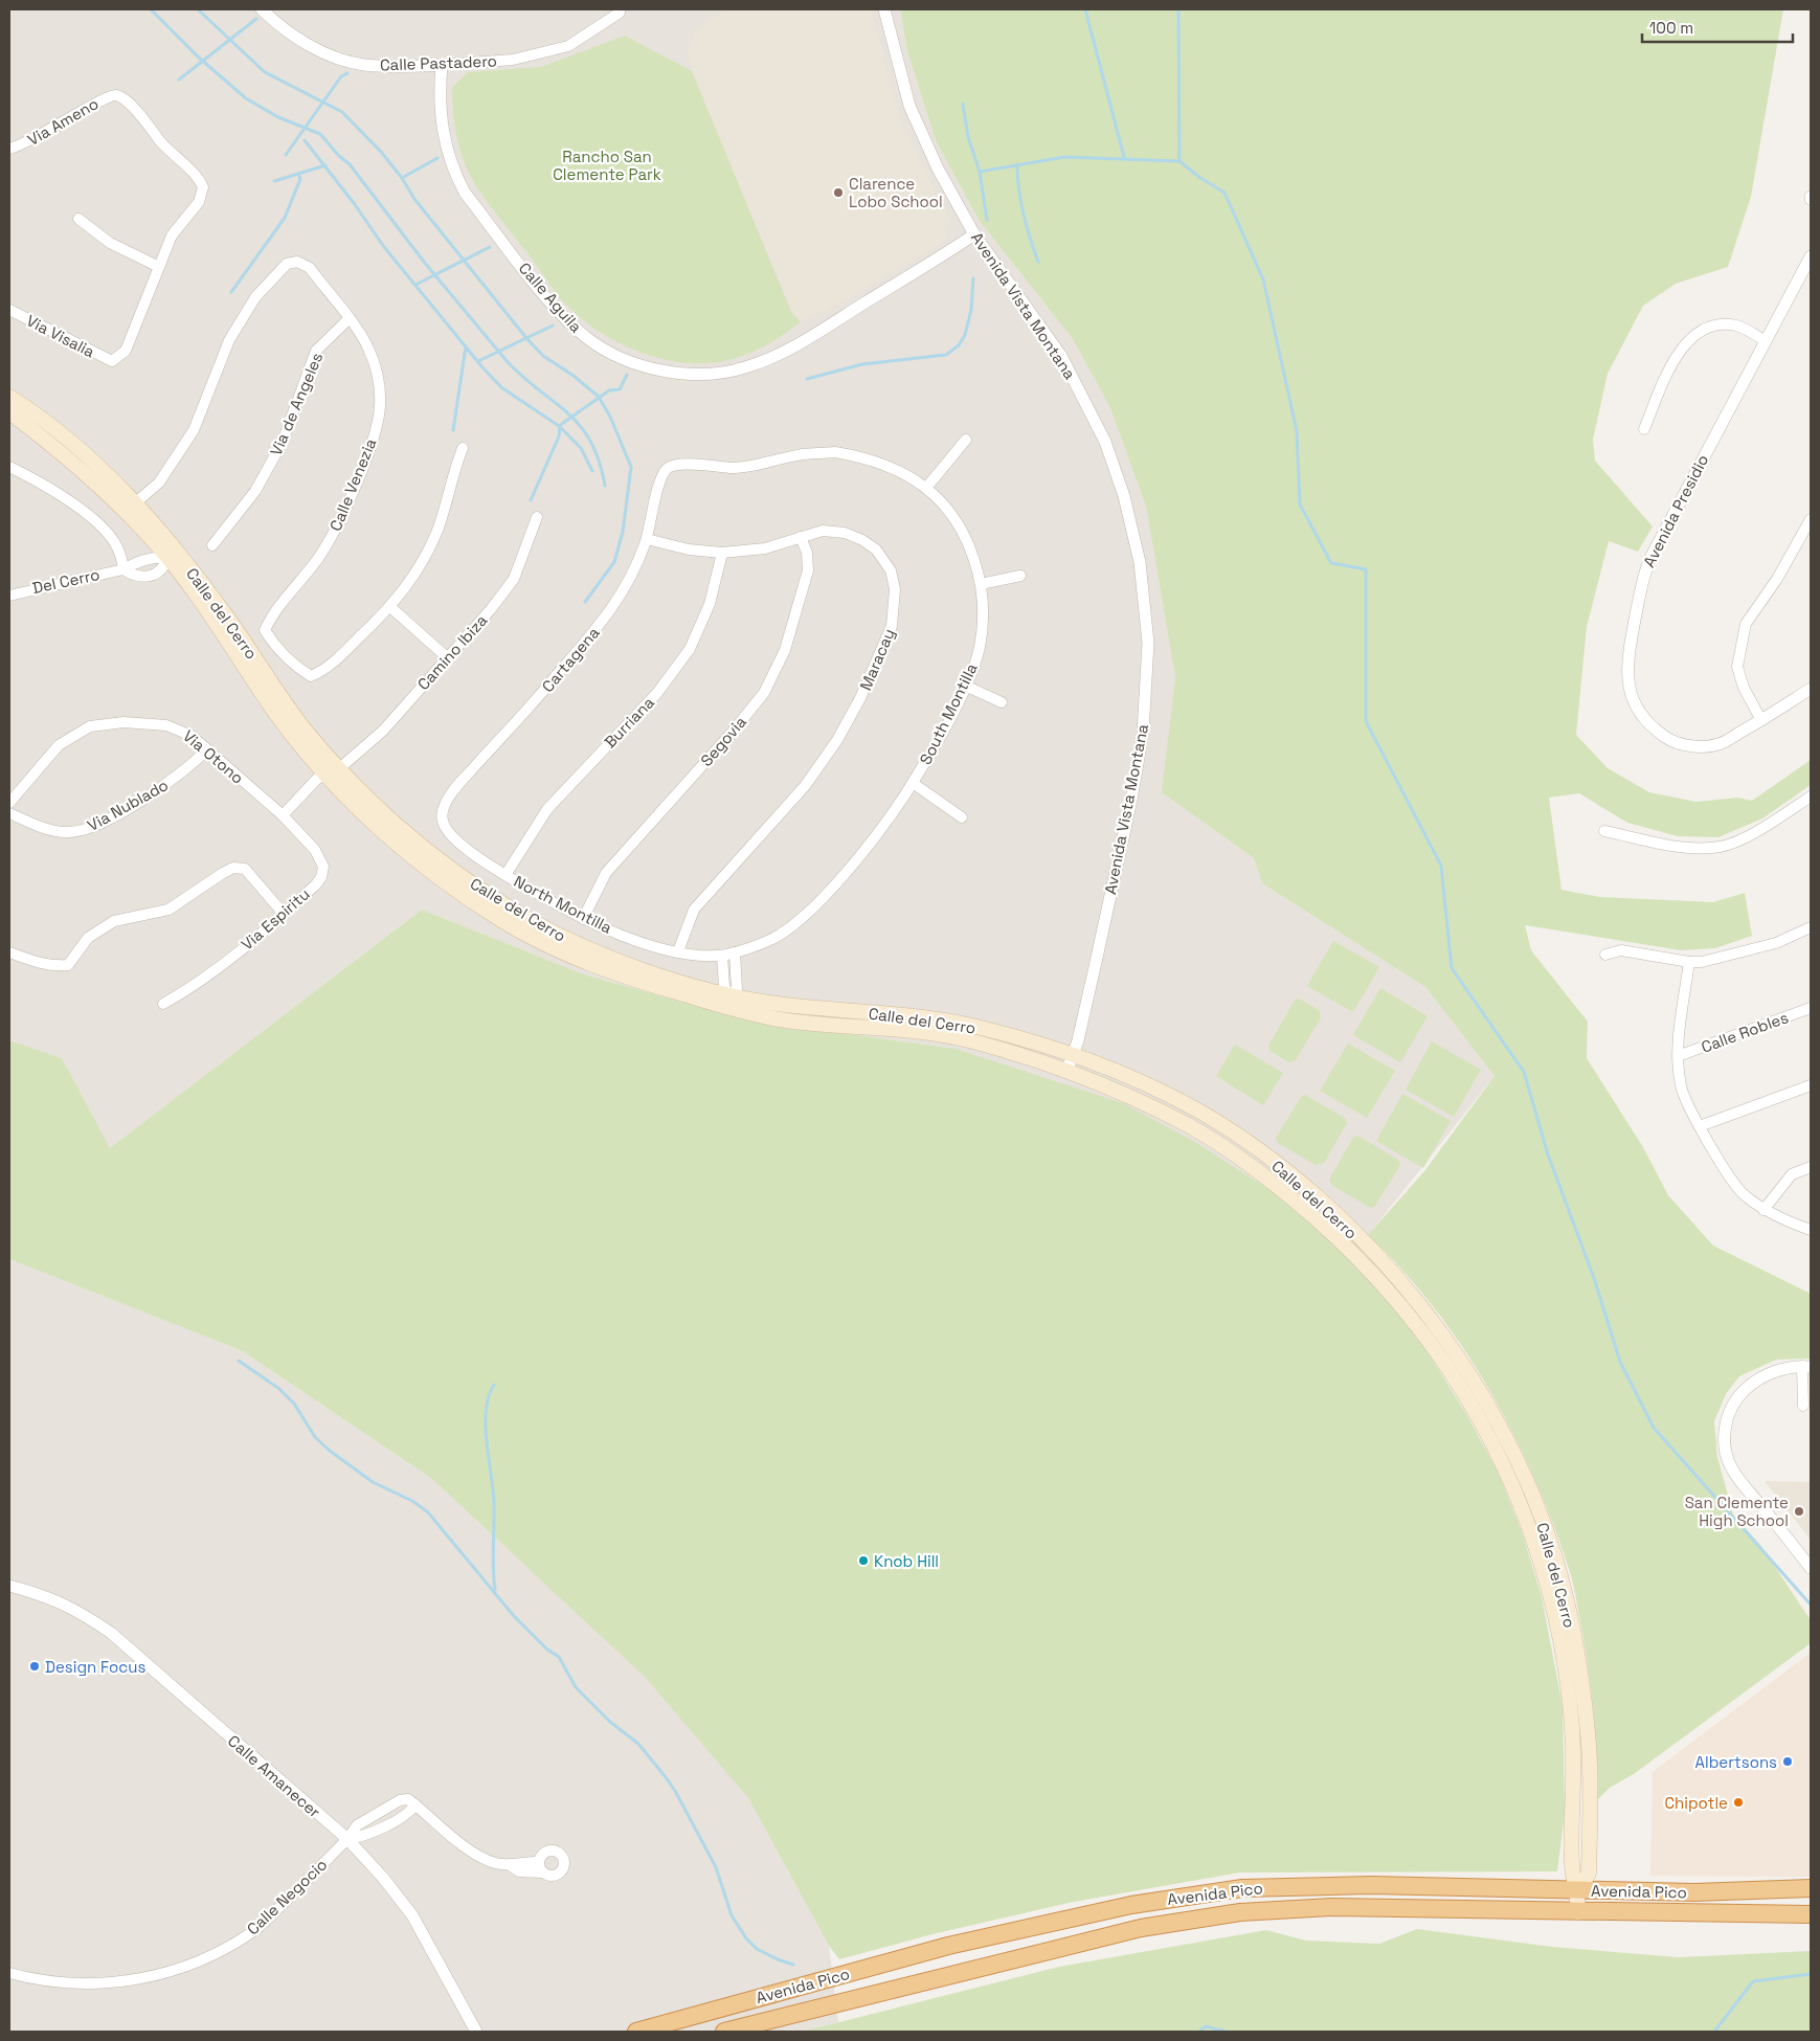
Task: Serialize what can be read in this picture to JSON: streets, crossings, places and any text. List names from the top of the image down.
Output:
{
  "streets": {
    "highway": ["Avenida Pico"],
    "main road": ["Calle del Cerro"],
    "street": [
      "Calle Pastadero",
      "Via Ameno",
      "Calle Aguila",
      "Avenida Vista Montana",
      "Via Visalia",
      "Via de Angeles",
      "Calle Venezia",
      "Avenida Presidio",
      "Del Cerro",
      "Camino Ibiza",
      "Cartagena",
      "Maracay",
      "South Montilla",
      "Burriana",
      "Segovia",
      "Via Otono",
      "Via Nublado",
      "North Montilla",
      "Via Espiritu",
      "Calle Robles",
      "Calle Amanecer",
      "Calle Negocio"
    ]
  },
  "crossings": [
    ["Calle Pastadero", "Calle Aguila"],
    ["Via Ameno", "Via Visalia"],
    ["Calle Aguila", "Avenida Vista Montana"],
    ["Avenida Vista Montana", "Calle del Cerro"],
    ["Via de Angeles", "Calle Venezia"],
    ["Calle Venezia", "Calle del Cerro"],
    ["Del Cerro", "Calle del Cerro"],
    ["Calle del Cerro", "Camino Ibiza"],
    ["Calle del Cerro", "Avenida Pico"],
    ["Camino Ibiza", "Via Otono"],
    ["Camino Ibiza", "Via Espiritu"],
    ["Cartagena", "Maracay"],
    ["Cartagena", "South Montilla"],
    ["Cartagena", "North Montilla"],
    ["Maracay", "Burriana"],
    ["Maracay", "Segovia"],
    ["Maracay", "North Montilla"],
    ["South Montilla", "North Montilla"],
    ["Burriana", "North Montilla"],
    ["Segovia", "North Montilla"],
    ["Via Otono", "Via Nublado"],
    ["Via Otono", "Via Espiritu"],
    ["Calle Amanecer", "Calle Negocio"]
  ],
  "parks": ["Rancho San Clemente Park"],
  "places": [
    "Clarence Lobo School",
    "San Clemente High School",
    "Knob Hill",
    "Design Focus",
    "Albertsons",
    "Chipotle"
  ],
  "scale_bar": "100 m"
}
